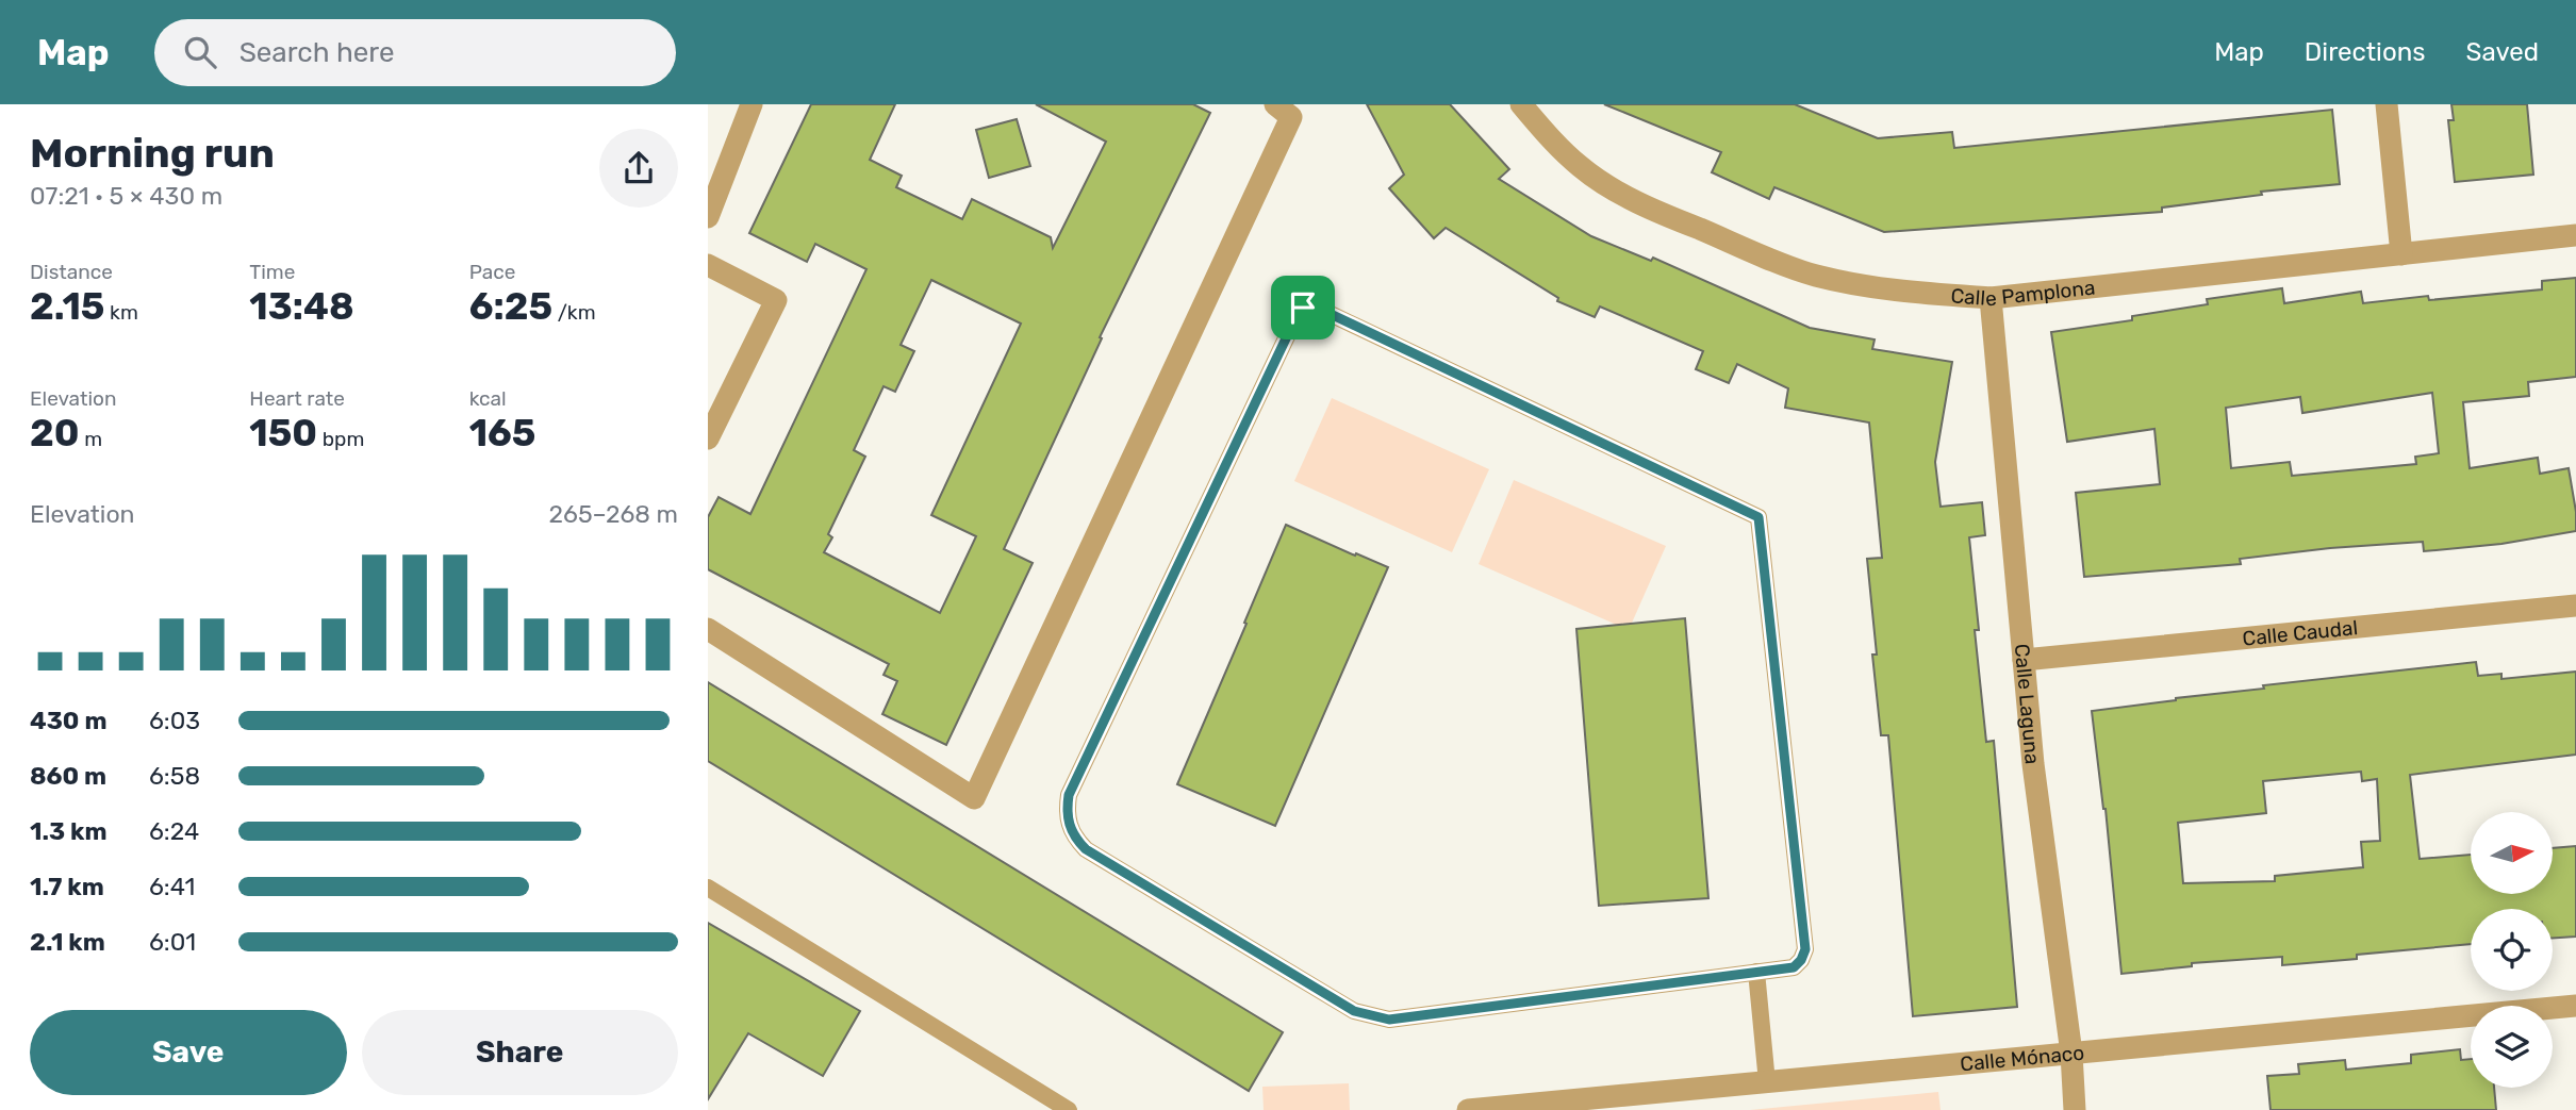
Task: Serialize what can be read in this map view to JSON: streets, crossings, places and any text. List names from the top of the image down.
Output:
{
  "streets": {
    "street": [
      "Calle Pamplona",
      "Calle Caudal",
      "Calle Laguna",
      "Calle Mónaco"
    ]
  },
  "crossings": [
    ["Calle Pamplona", "Calle Laguna"],
    ["Calle Caudal", "Calle Laguna"],
    ["Calle Laguna", "Calle Mónaco"]
  ],
  "north": "right",
  "page": {
    "header": "Map",
    "search": "Search here",
    "nav": ["Map", "Directions", "Saved"],
    "heading": ["Morning run", "07:21 · 5 × 430 m"],
    "stats": [
      ["Distance", "2.15 km"],
      ["Time", "13:48"],
      ["Pace", "6:25 /km"],
      ["Elevation", "20 m"],
      ["Heart rate", "150 bpm"],
      ["kcal", "165"]
    ],
    "chart": ["Elevation", "265–268 m"],
    "list": [
      {
        "name": "430 m",
        "note": "6:03"
      },
      {
        "name": "860 m",
        "note": "6:58"
      },
      {
        "name": "1.3 km",
        "note": "6:24"
      },
      {
        "name": "1.7 km",
        "note": "6:41"
      },
      {
        "name": "2.1 km",
        "note": "6:01"
      }
    ],
    "buttons": ["Save", "Share"]
  }
}
